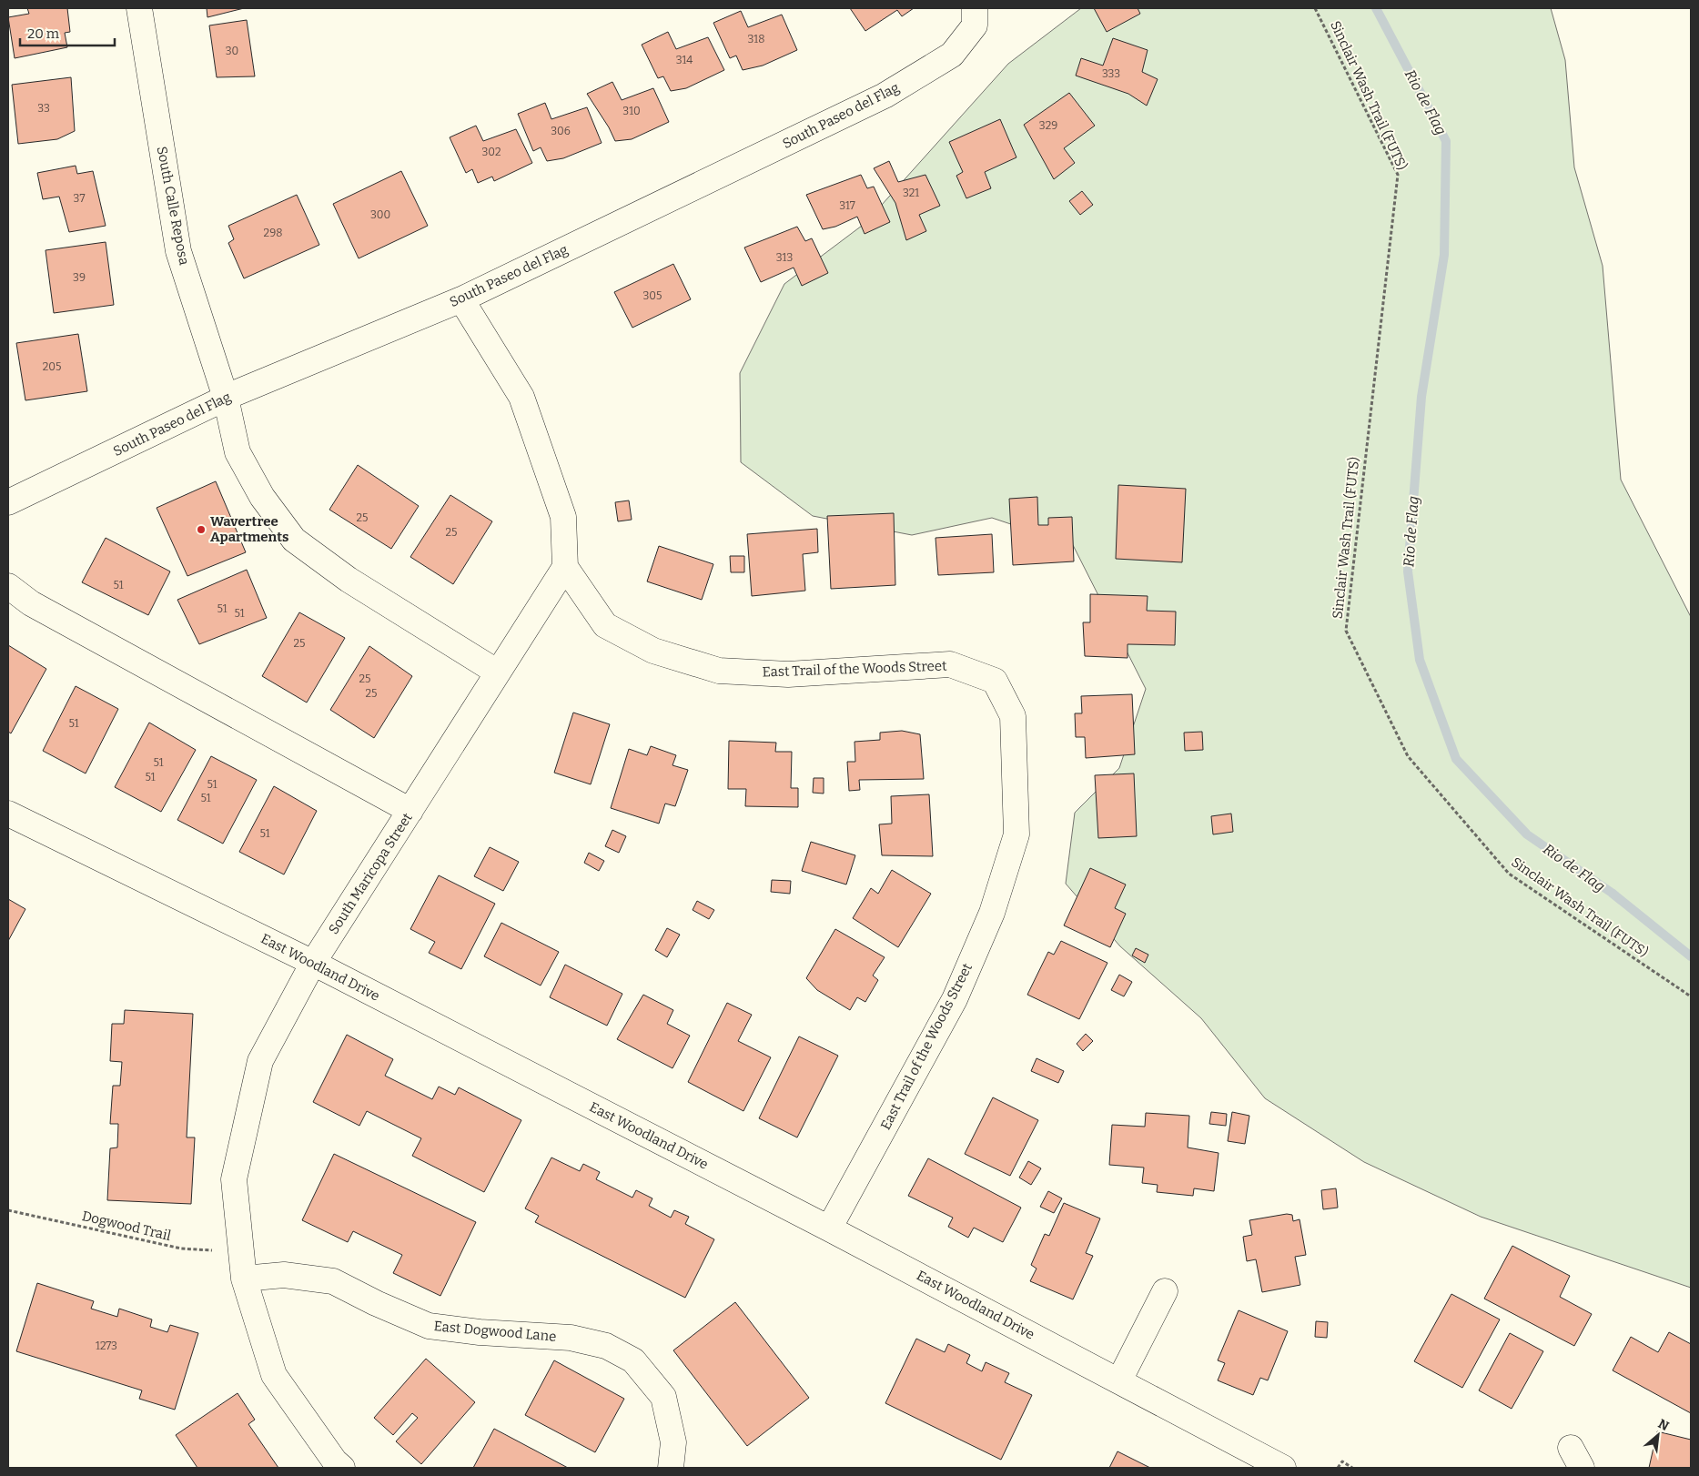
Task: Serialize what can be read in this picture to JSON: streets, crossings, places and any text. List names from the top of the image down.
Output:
{
  "streets": {
    "street": [
      "South Paseo del Flag",
      "South Calle Reposa",
      "East Trail of the Woods Street",
      "South Maricopa Street",
      "East Woodland Drive",
      "East Dogwood Lane"
    ],
    "path": ["Sinclair Wash Trail (FUTS)", "Dogwood Trail"]
  },
  "crossings": [
    ["South Paseo del Flag", "South Calle Reposa"],
    ["South Calle Reposa", "South Maricopa Street"],
    ["East Trail of the Woods Street", "South Maricopa Street"],
    ["East Trail of the Woods Street", "East Woodland Drive"],
    ["South Maricopa Street", "East Woodland Drive"],
    ["South Maricopa Street", "Dogwood Trail"],
    ["South Maricopa Street", "East Dogwood Lane"]
  ],
  "water": ["Rio de Flag"],
  "places": ["Wavertree Apartments"],
  "house_numbers": [
    "318",
    "30",
    "314",
    "333",
    "33",
    "310",
    "329",
    "306",
    "302",
    "321",
    "37",
    "317",
    "300",
    "298",
    "313",
    "39",
    "305",
    "205",
    "25",
    "25",
    "51",
    "51",
    "51",
    "25",
    "25",
    "25",
    "51",
    "51",
    "51",
    "51",
    "51",
    "51",
    "1273"
  ],
  "scale_bar": "20 m",
  "north": "top right"
}
